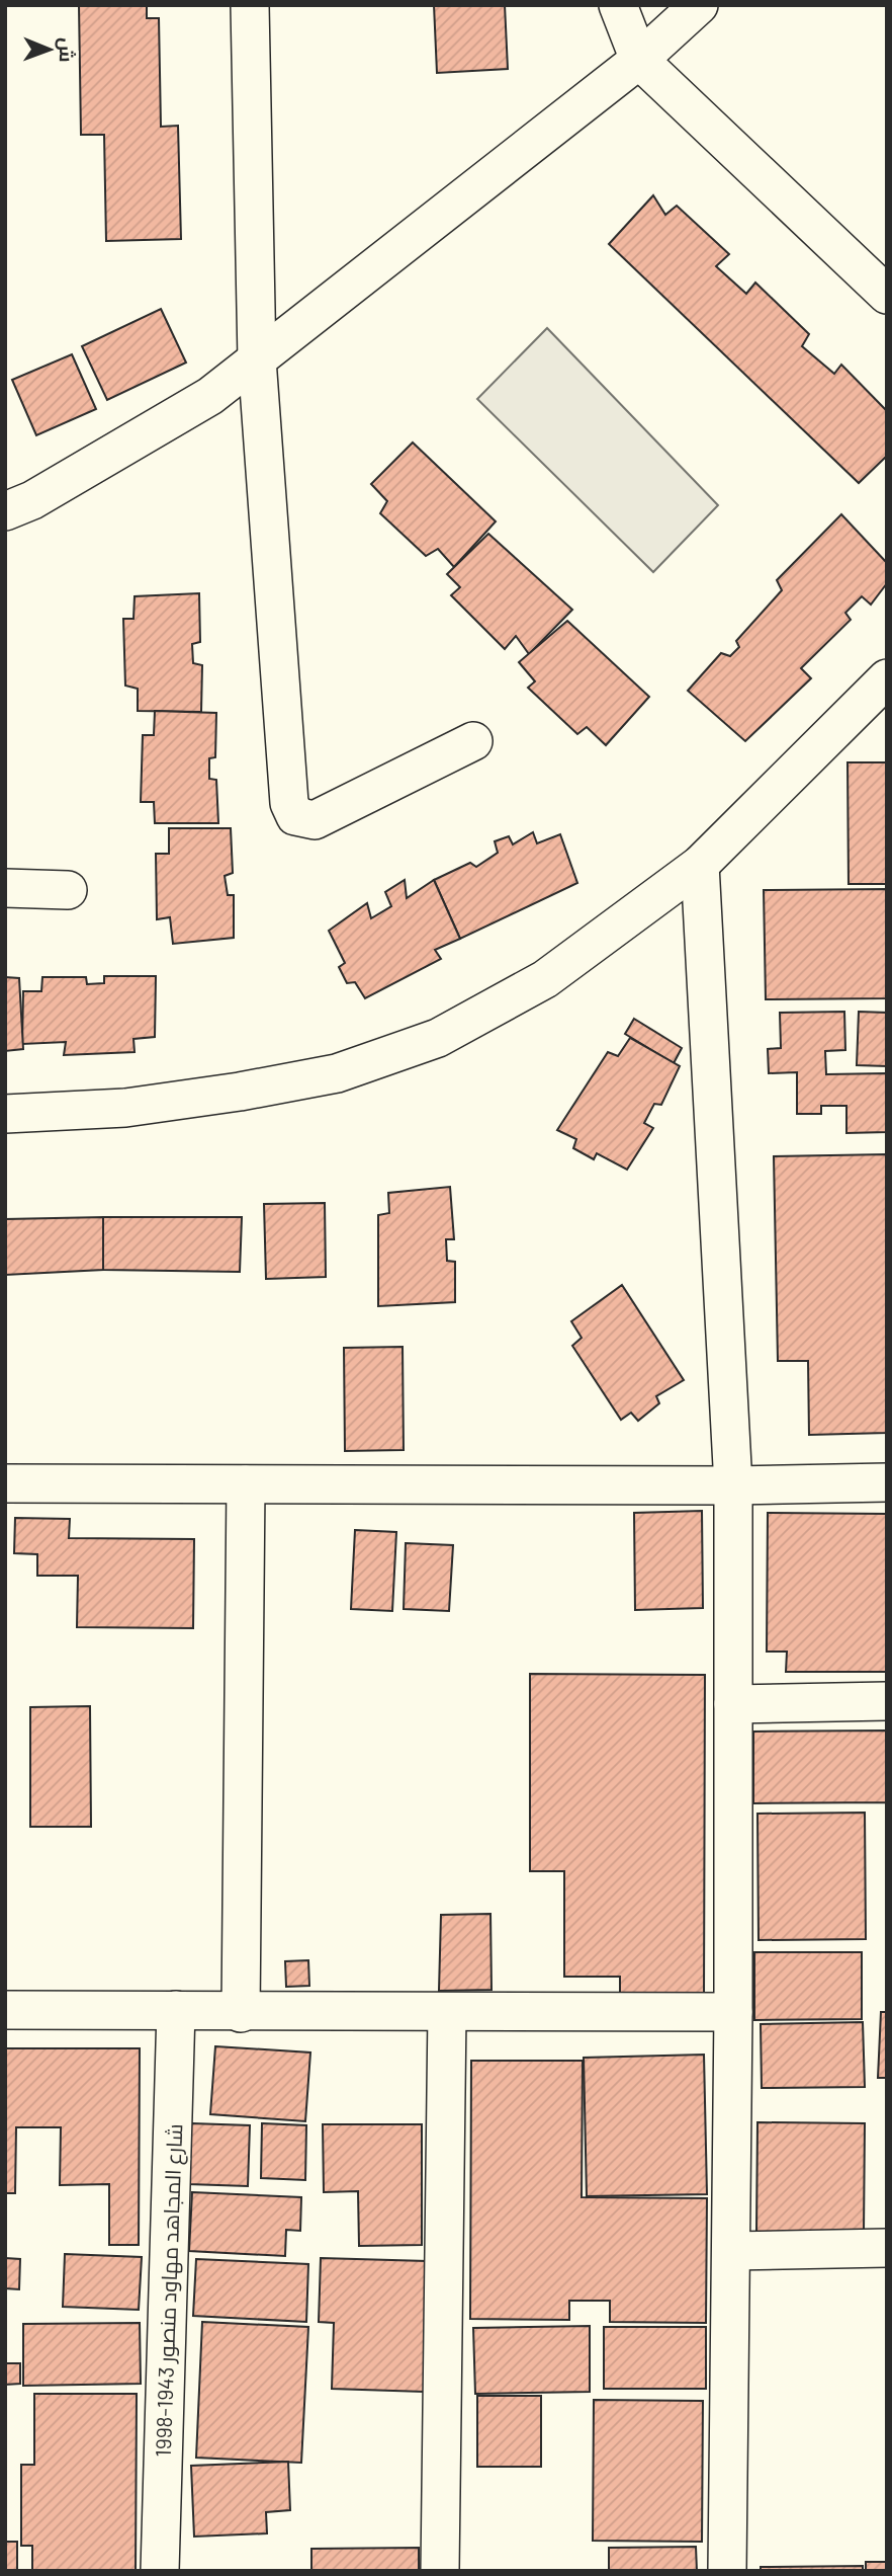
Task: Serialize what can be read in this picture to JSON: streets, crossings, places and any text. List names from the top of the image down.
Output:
{
  "streets": {
    "street": ["شارع المجاهد مهاود منصور 1943-1998"]
  },
  "north": "right"
}
